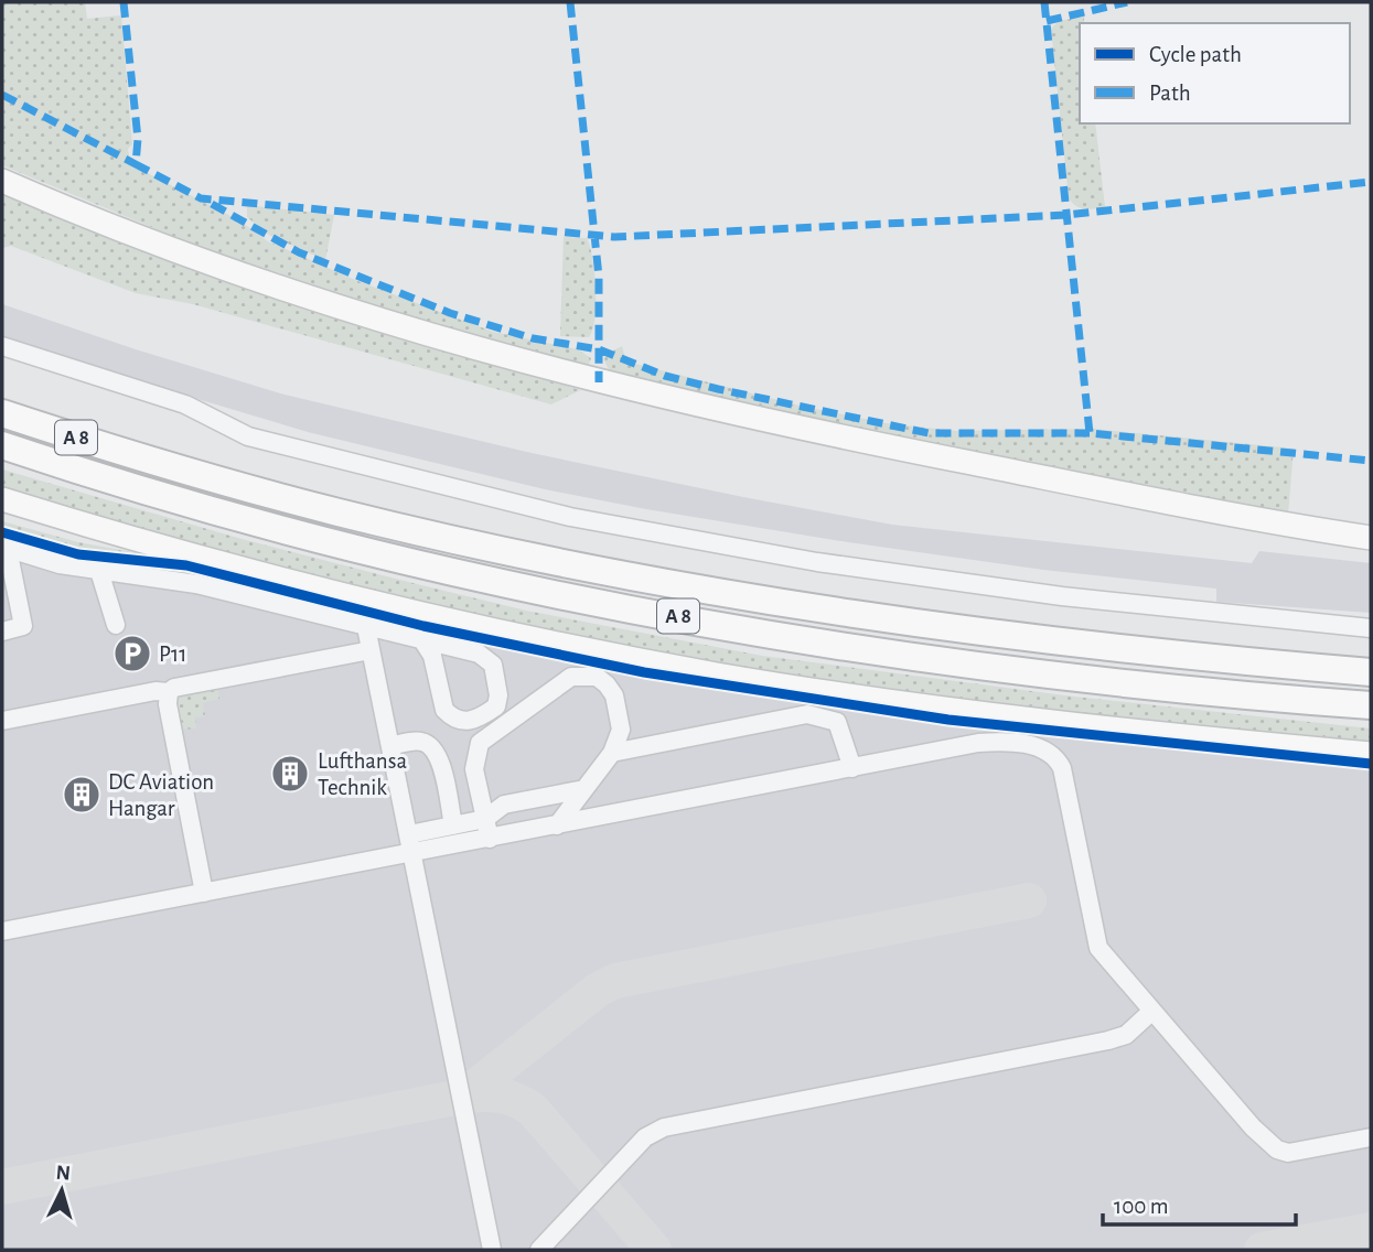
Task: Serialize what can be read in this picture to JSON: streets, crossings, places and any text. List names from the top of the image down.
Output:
{
  "streets": {
    "highway": ["A 8"]
  },
  "places": {
    "parking": ["P11"],
    "building": ["Lufthansa Technik", "DC Aviation Hangar"]
  },
  "legend": ["Cycle path", "Path"],
  "scale_bar": "100 m",
  "north": "top"
}
